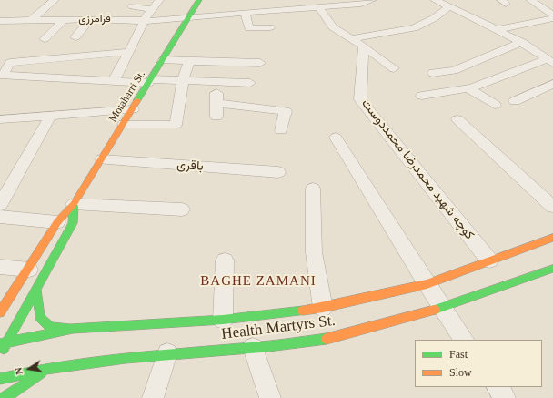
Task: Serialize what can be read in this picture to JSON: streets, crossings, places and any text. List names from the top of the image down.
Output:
{
  "streets": {
    "main road": ["Motaharri St.", "Health Martyrs St."],
    "street": ["فرامرزی", "باقری", "کوچه شهید محمدرضا محمددوست"]
  },
  "crossings": [
    ["فرامرزی", "Motaharri St."],
    ["Motaharri St.", "باقری"],
    ["Motaharri St.", "Health Martyrs St."],
    ["کوچه شهید محمدرضا محمددوست", "Health Martyrs St."]
  ],
  "districts": ["BAGHE ZAMANI"],
  "legend": ["Fast", "Slow"],
  "north": "left"
}
